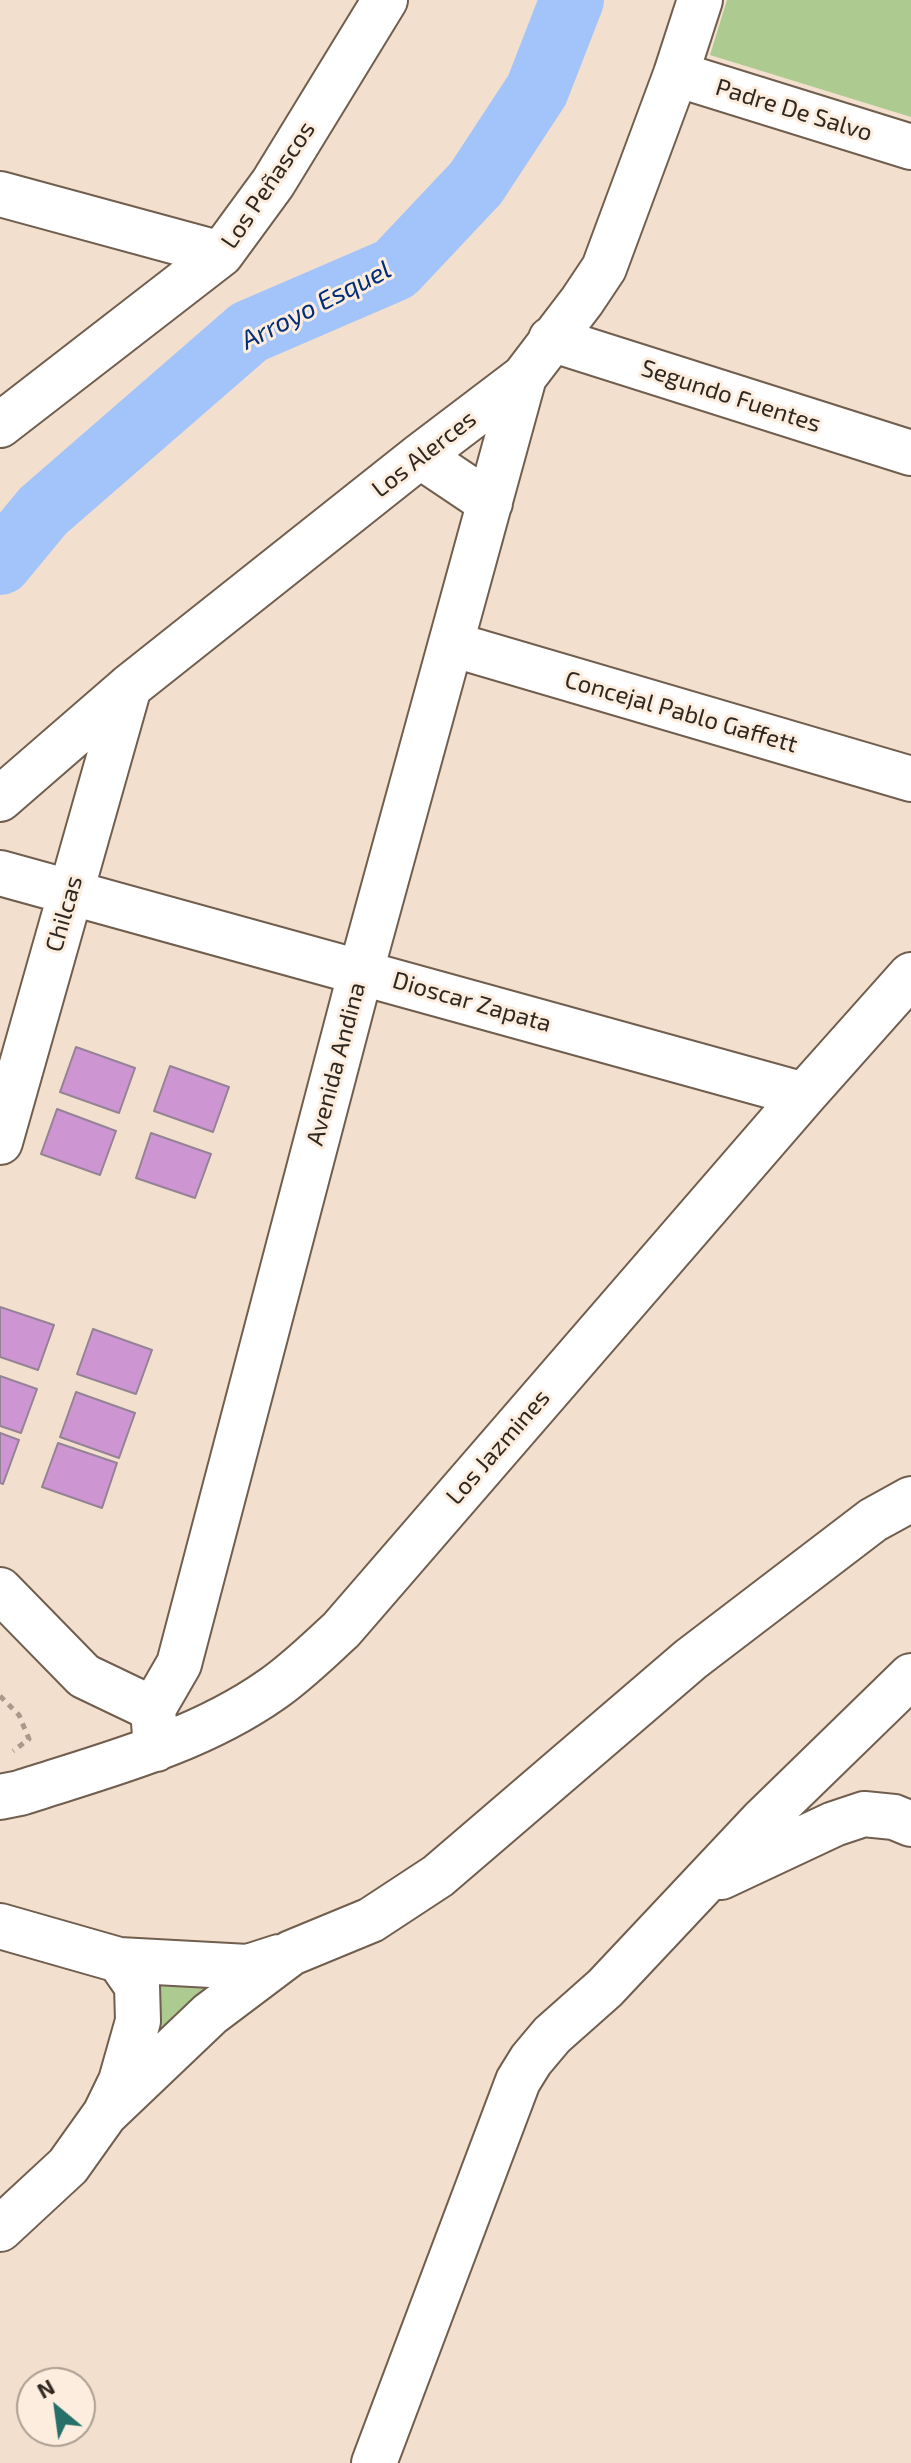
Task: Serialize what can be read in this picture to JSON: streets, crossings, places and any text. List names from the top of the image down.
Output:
{
  "streets": {
    "street": [
      "Padre De Salvo",
      "Los Peñascos",
      "Segundo Fuentes",
      "Los Alerces",
      "Concejal Pablo Gaffett",
      "Chilcas",
      "Dioscar Zapata",
      "Avenida Andina",
      "Los Jazmines"
    ]
  },
  "crossings": [
    ["Padre De Salvo", "Los Alerces"],
    ["Segundo Fuentes", "Los Alerces"],
    ["Los Alerces", "Chilcas"],
    ["Los Alerces", "Avenida Andina"],
    ["Concejal Pablo Gaffett", "Avenida Andina"],
    ["Chilcas", "Dioscar Zapata"],
    ["Dioscar Zapata", "Avenida Andina"],
    ["Dioscar Zapata", "Los Jazmines"],
    ["Avenida Andina", "Los Jazmines"]
  ],
  "water": ["Arroyo Esquel"],
  "north": "top left"
}
